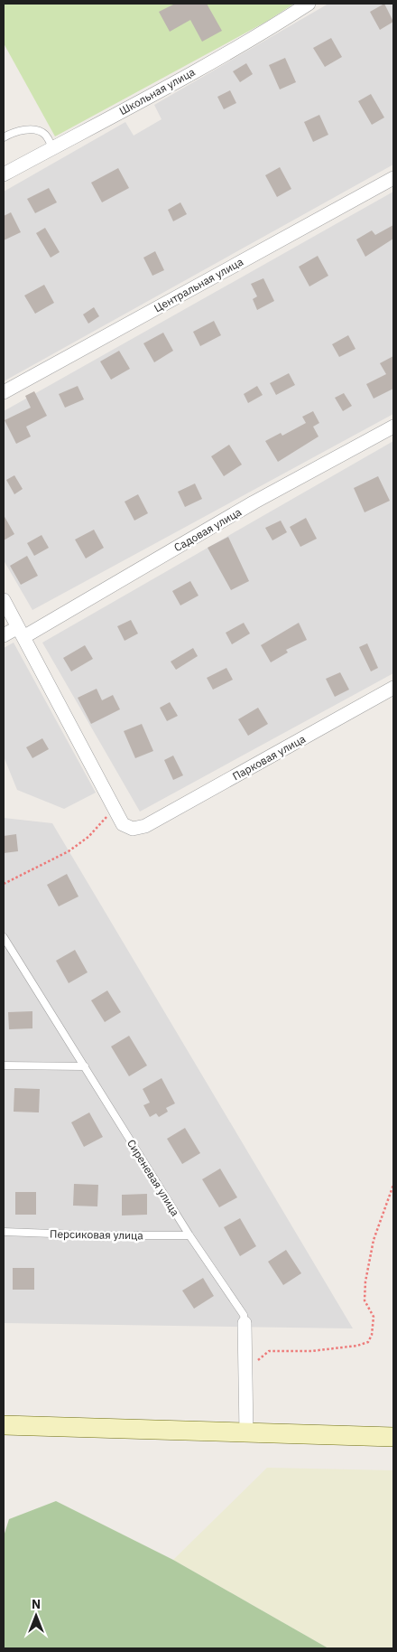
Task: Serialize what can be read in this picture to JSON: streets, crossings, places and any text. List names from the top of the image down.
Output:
{
  "streets": {
    "street": [
      "Школьная улица",
      "Центральная улица",
      "Садовая улица",
      "Парковая улица",
      "Сиреневая улица"
    ],
    "lane": ["Персиковая улица"]
  },
  "crossings": [
    ["Сиреневая улица", "Персиковая улица"]
  ],
  "north": "top"
}
